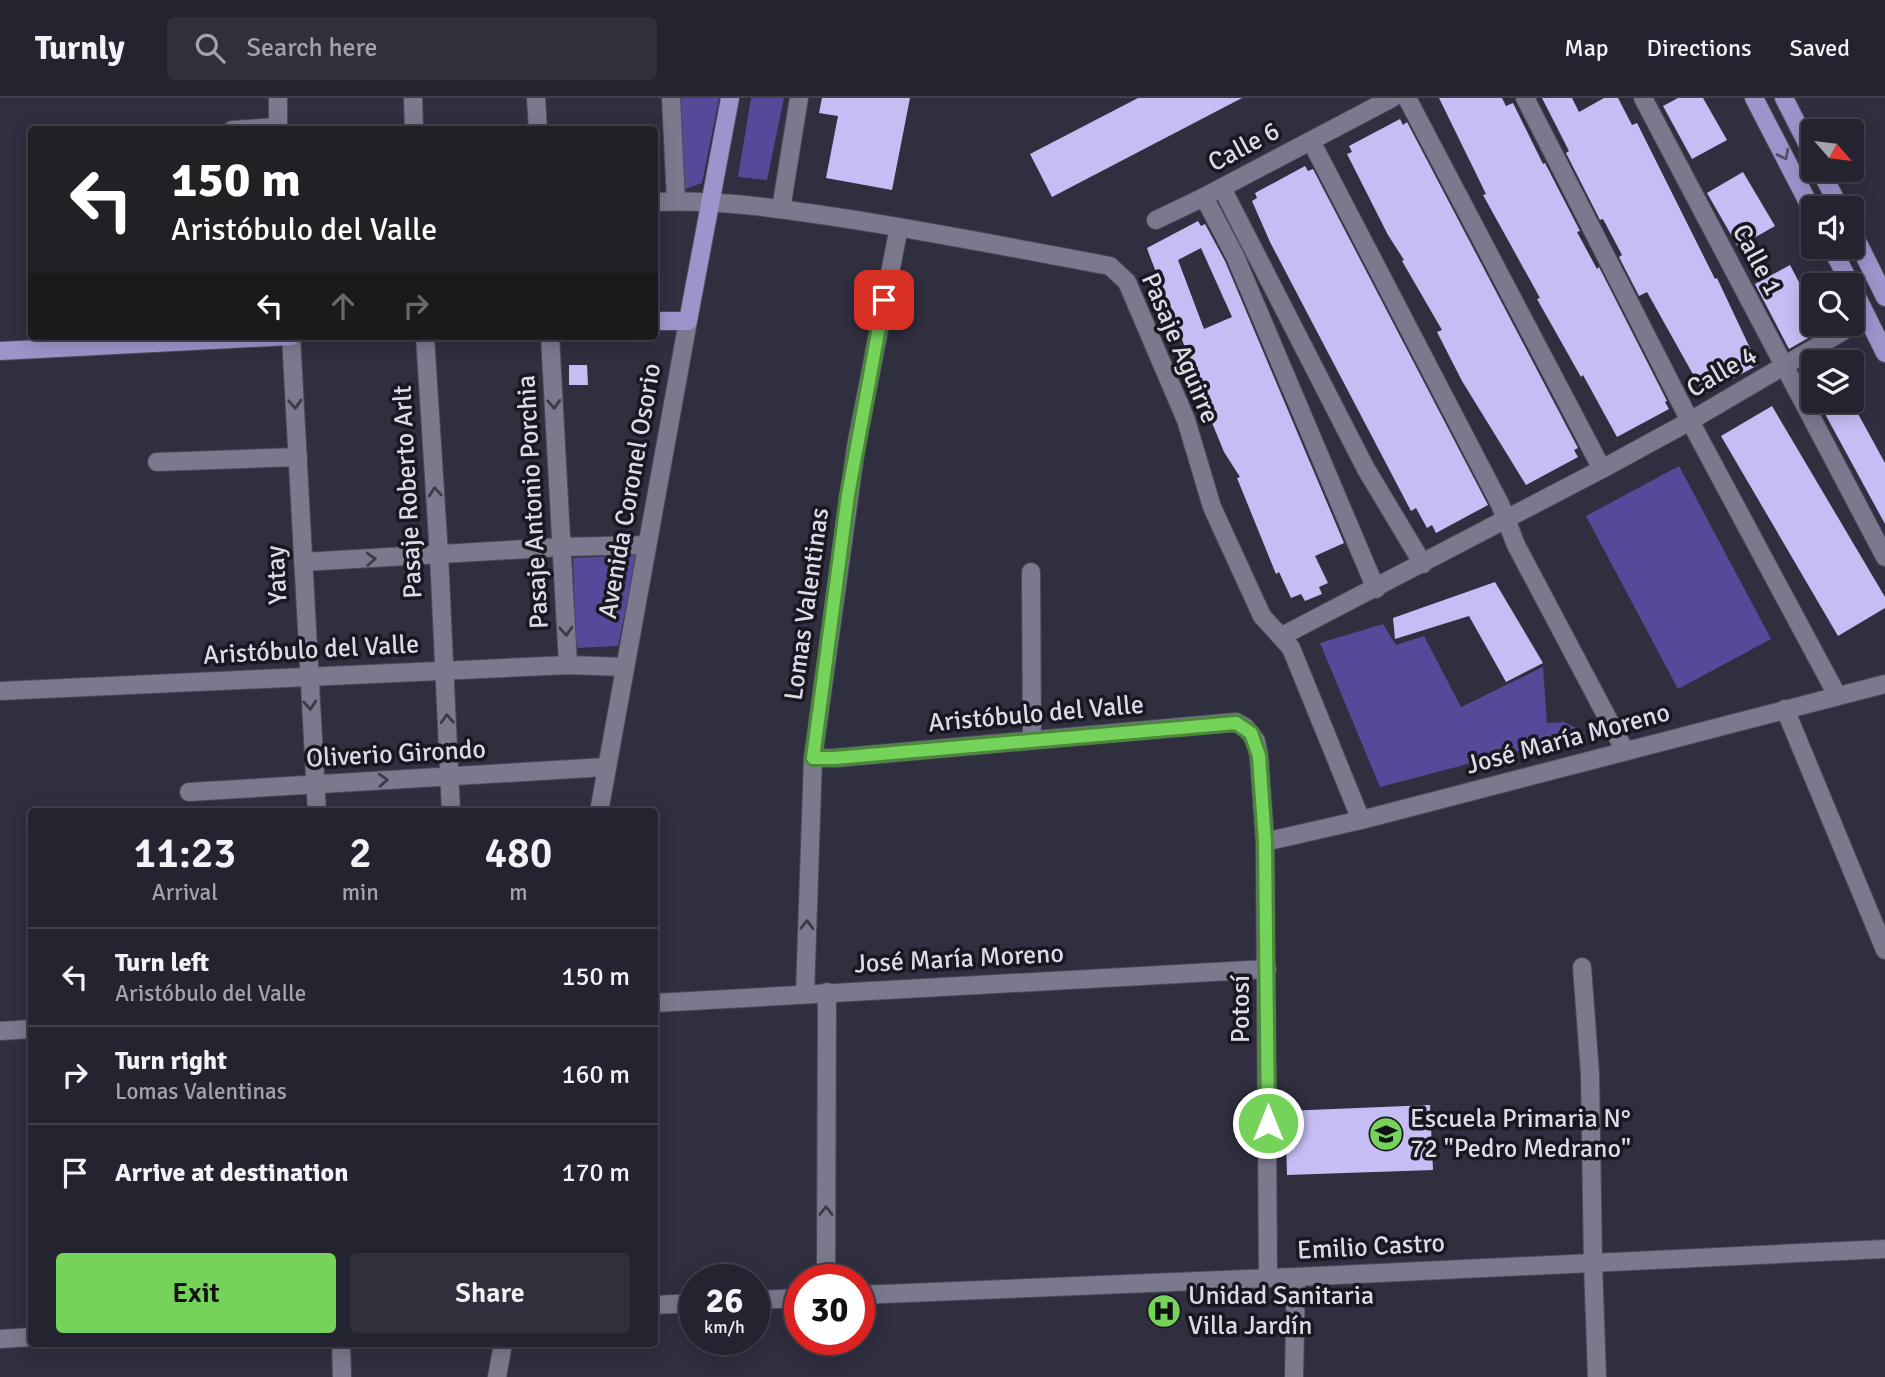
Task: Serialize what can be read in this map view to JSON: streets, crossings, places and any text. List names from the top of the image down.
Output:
{
  "streets": {
    "main road": ["Avenida Coronel Osorio"],
    "street": [
      "Calle 6",
      "Calle 1",
      "Pasaje Aguirre",
      "Calle 4",
      "Pasaje Roberto Arlt",
      "Pasaje Antonio Porchia",
      "Yatay",
      "Lomas Valentinas",
      "Aristóbulo del Valle",
      "José María Moreno",
      "Oliverio Girondo",
      "Potosí",
      "Emilio Castro"
    ]
  },
  "crossings": [
    ["Calle 1", "Calle 4"],
    ["Pasaje Aguirre", "Calle 4"],
    ["Pasaje Aguirre", "Avenida Coronel Osorio"],
    ["Pasaje Aguirre", "Lomas Valentinas"],
    ["Pasaje Aguirre", "José María Moreno"],
    ["Avenida Coronel Osorio", "Aristóbulo del Valle"],
    ["Avenida Coronel Osorio", "Oliverio Girondo"],
    ["Pasaje Roberto Arlt", "Aristóbulo del Valle"],
    ["Pasaje Roberto Arlt", "Oliverio Girondo"],
    ["Pasaje Antonio Porchia", "Aristóbulo del Valle"],
    ["Yatay", "Aristóbulo del Valle"],
    ["Yatay", "Oliverio Girondo"],
    ["Lomas Valentinas", "Aristóbulo del Valle"],
    ["Lomas Valentinas", "José María Moreno"],
    ["Aristóbulo del Valle", "Potosí"],
    ["José María Moreno", "Potosí"],
    ["Potosí", "Emilio Castro"]
  ],
  "one_way": ["Pasaje Roberto Arlt", "Pasaje Antonio Porchia", "Yatay"],
  "places": {
    "school or university": ["Escuela Primaria N° 72 \"Pedro Medrano\""],
    "hospital": ["Unidad Sanitaria Villa Jardín"]
  },
  "north": "bottom right",
  "page": {
    "header": "Turnly",
    "search": "Search here",
    "nav": ["Map", "Directions", "Saved"],
    "turn": ["150 m", "Aristóbulo del Valle"],
    "eta": [
      "11:23",
      "Arrival",
      "2",
      "min",
      "480",
      "m"
    ],
    "list": [
      {
        "name": "Turn left",
        "note": "Aristóbulo del Valle",
        "value": "150 m"
      },
      {
        "name": "Turn right",
        "note": "Lomas Valentinas",
        "value": "160 m"
      },
      {
        "name": "Arrive at destination",
        "value": "170 m"
      }
    ],
    "buttons": ["Exit", "Share"],
    "speed": "26 km/h",
    "limit": "30"
  }
}
